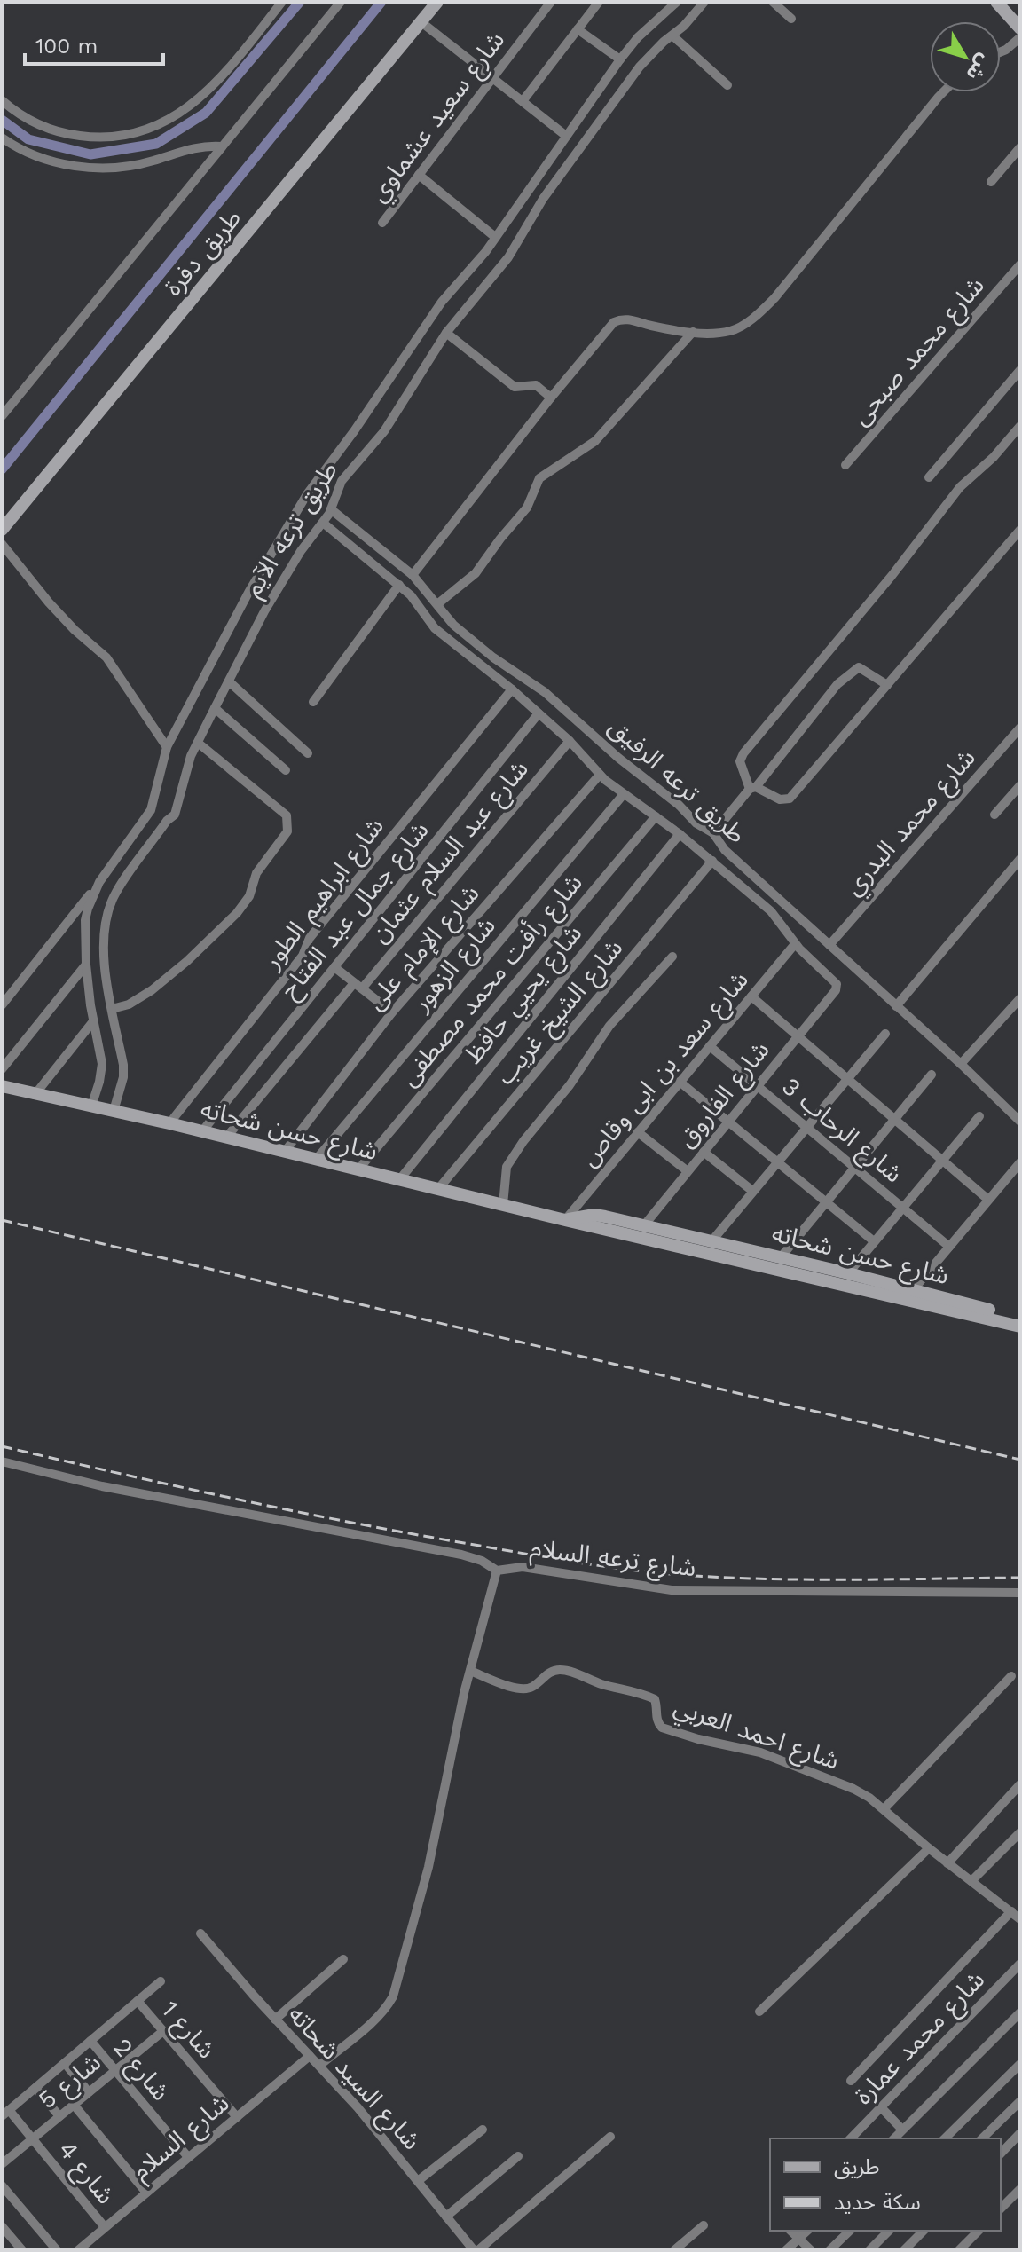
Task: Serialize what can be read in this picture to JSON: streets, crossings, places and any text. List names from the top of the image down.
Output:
{
  "streets": {
    "main road": ["طريق دفرة", "شارع حسن شحاته"],
    "street": [
      "شارع سعيد عشماوي",
      "شارع محمد صبحى",
      "طريق ترعه الآيم",
      "طريق ترعه الرفيق",
      "شارع محمد البدري",
      "شارع عبد السلام عثمان",
      "شارع ابراهيم الطور",
      "شارع جمال عبد الفتاح",
      "شارع الإمام على",
      "شارع الزهور",
      "شارع رأفت محمد مصطفى",
      "شارع يحيي حافظ",
      "شارع الشيخ غريب",
      "شارع سعد بن ابى وقاص",
      "شارع الفاروق",
      "شارع الرحاب 3",
      "شارع ترعه السلام",
      "شارع احمد العربي",
      "شارع 1",
      "شارع محمد عمارة",
      "شارع 2",
      "شارع السيد شحاته",
      "شارع 5",
      "شارع السلام",
      "شارع 4"
    ]
  },
  "crossings": [
    ["طريق ترعه الآيم", "طريق ترعه الرفيق"],
    ["طريق ترعه الآيم", "شارع حسن شحاته"],
    ["طريق ترعه الرفيق", "شارع محمد البدري"],
    ["طريق ترعه الرفيق", "شارع عبد السلام عثمان"],
    ["طريق ترعه الرفيق", "شارع ابراهيم الطور"],
    ["طريق ترعه الرفيق", "شارع جمال عبد الفتاح"],
    ["طريق ترعه الرفيق", "شارع الإمام على"],
    ["طريق ترعه الرفيق", "شارع الزهور"],
    ["طريق ترعه الرفيق", "شارع رأفت محمد مصطفى"],
    ["طريق ترعه الرفيق", "شارع يحيي حافظ"],
    ["طريق ترعه الرفيق", "شارع الشيخ غريب"],
    ["طريق ترعه الرفيق", "شارع سعد بن ابى وقاص"],
    ["طريق ترعه الرفيق", "شارع الفاروق"],
    ["شارع عبد السلام عثمان", "شارع حسن شحاته"],
    ["شارع ابراهيم الطور", "شارع حسن شحاته"],
    ["شارع جمال عبد الفتاح", "شارع حسن شحاته"],
    ["شارع الإمام على", "شارع حسن شحاته"],
    ["شارع الزهور", "شارع حسن شحاته"],
    ["شارع رأفت محمد مصطفى", "شارع حسن شحاته"],
    ["شارع يحيي حافظ", "شارع حسن شحاته"],
    ["شارع الشيخ غريب", "شارع حسن شحاته"],
    ["شارع سعد بن ابى وقاص", "شارع حسن شحاته"],
    ["شارع سعد بن ابى وقاص", "شارع الرحاب 3"],
    ["شارع الفاروق", "شارع حسن شحاته"],
    ["شارع الفاروق", "شارع الرحاب 3"],
    ["شارع 1", "شارع 5"],
    ["شارع 1", "شارع السلام"],
    ["شارع 2", "شارع 5"],
    ["شارع 2", "شارع السلام"],
    ["شارع السيد شحاته", "شارع السلام"],
    ["شارع 5", "شارع 4"],
    ["شارع السلام", "شارع 4"]
  ],
  "legend": ["طريق", "سكة حديد"],
  "scale_bar": "100 m",
  "north": "bottom right"
}
